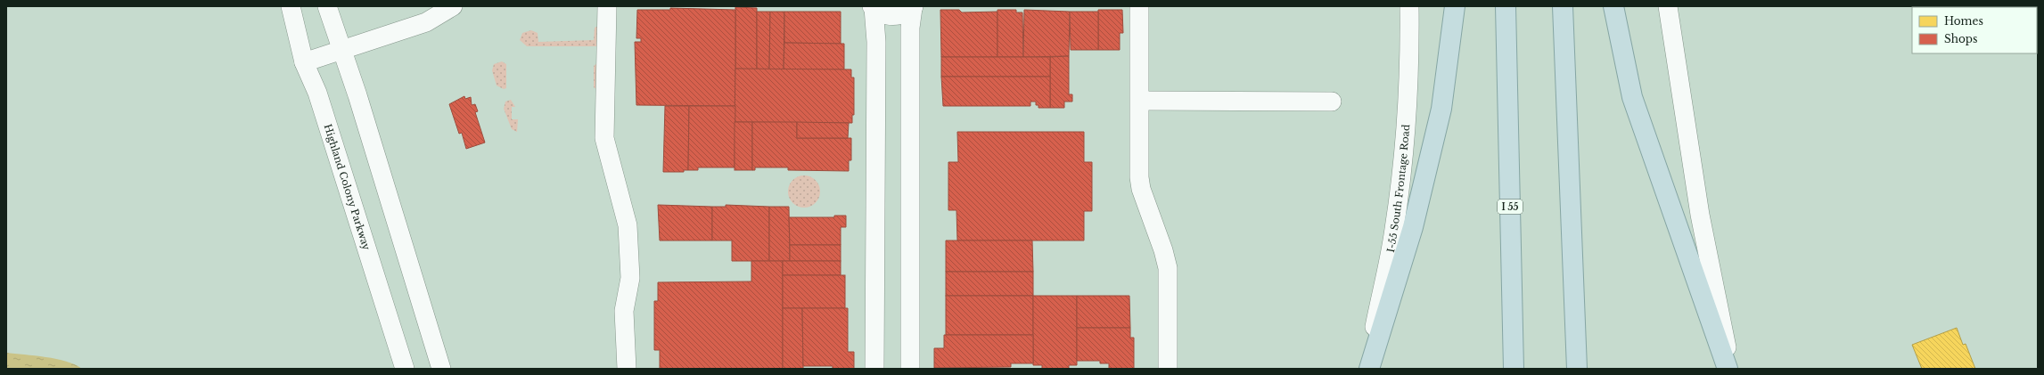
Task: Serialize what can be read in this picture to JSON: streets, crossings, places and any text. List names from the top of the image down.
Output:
{
  "streets": {
    "highway": ["I 55"],
    "street": ["Highland Colony Parkway", "I-55 South Frontage Road"]
  },
  "legend": ["Homes", "Shops"]
}
